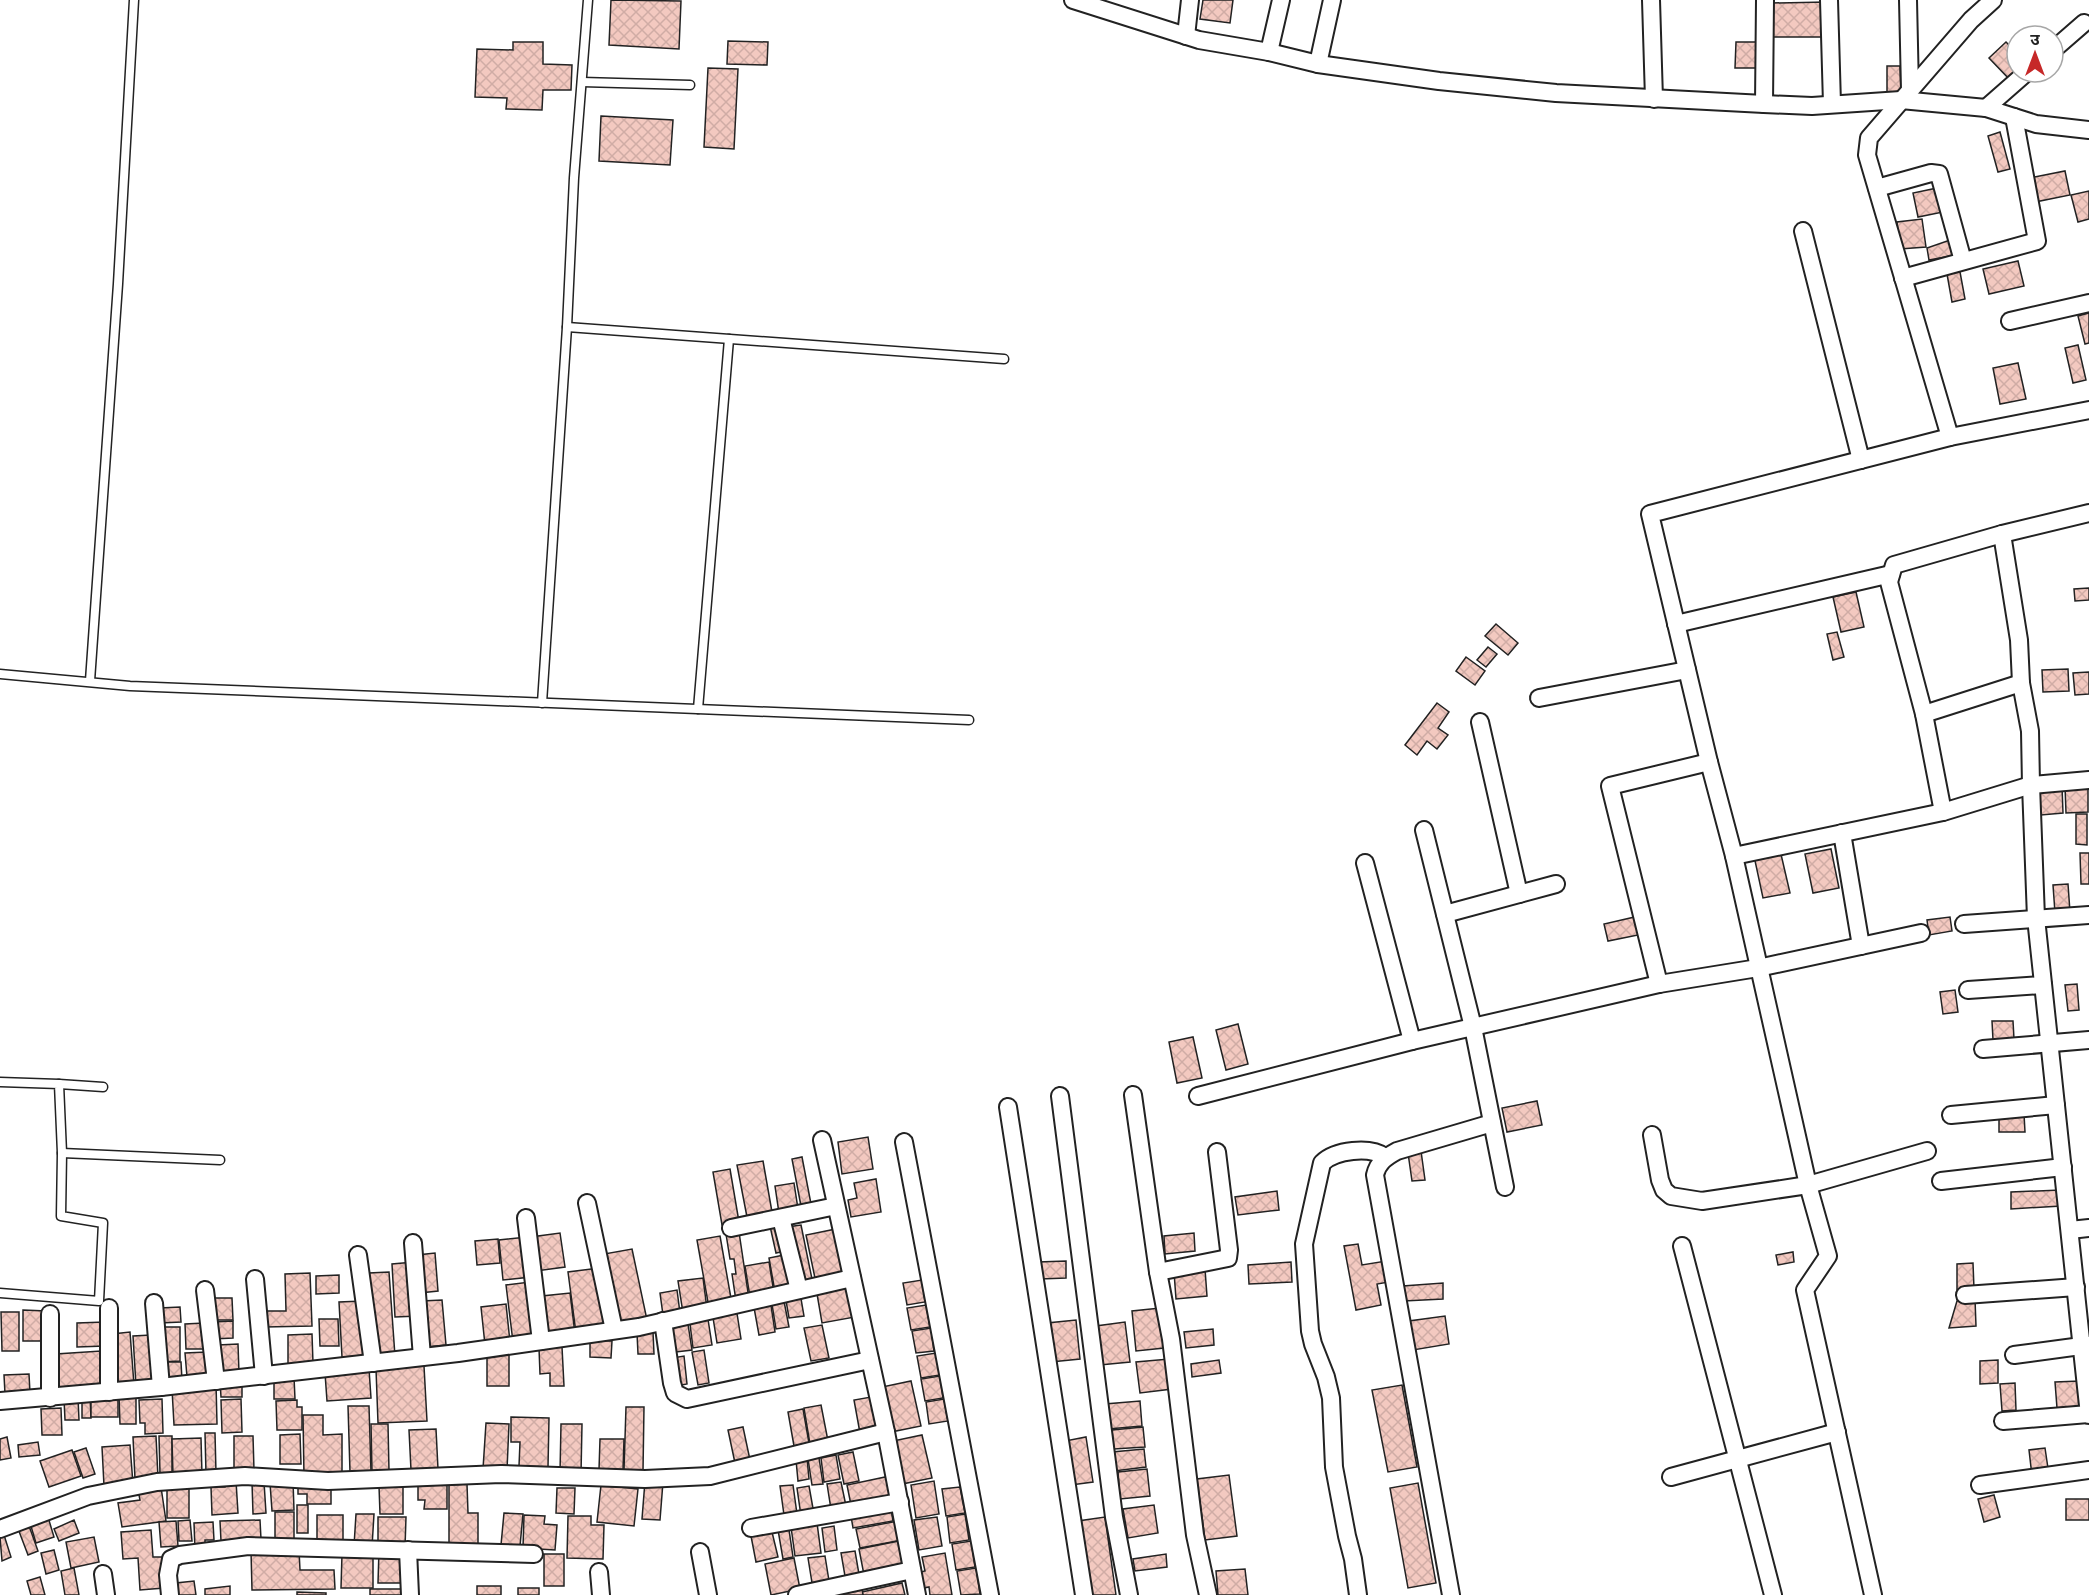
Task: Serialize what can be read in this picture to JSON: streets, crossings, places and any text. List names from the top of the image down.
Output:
{
  "north": "top"
}
